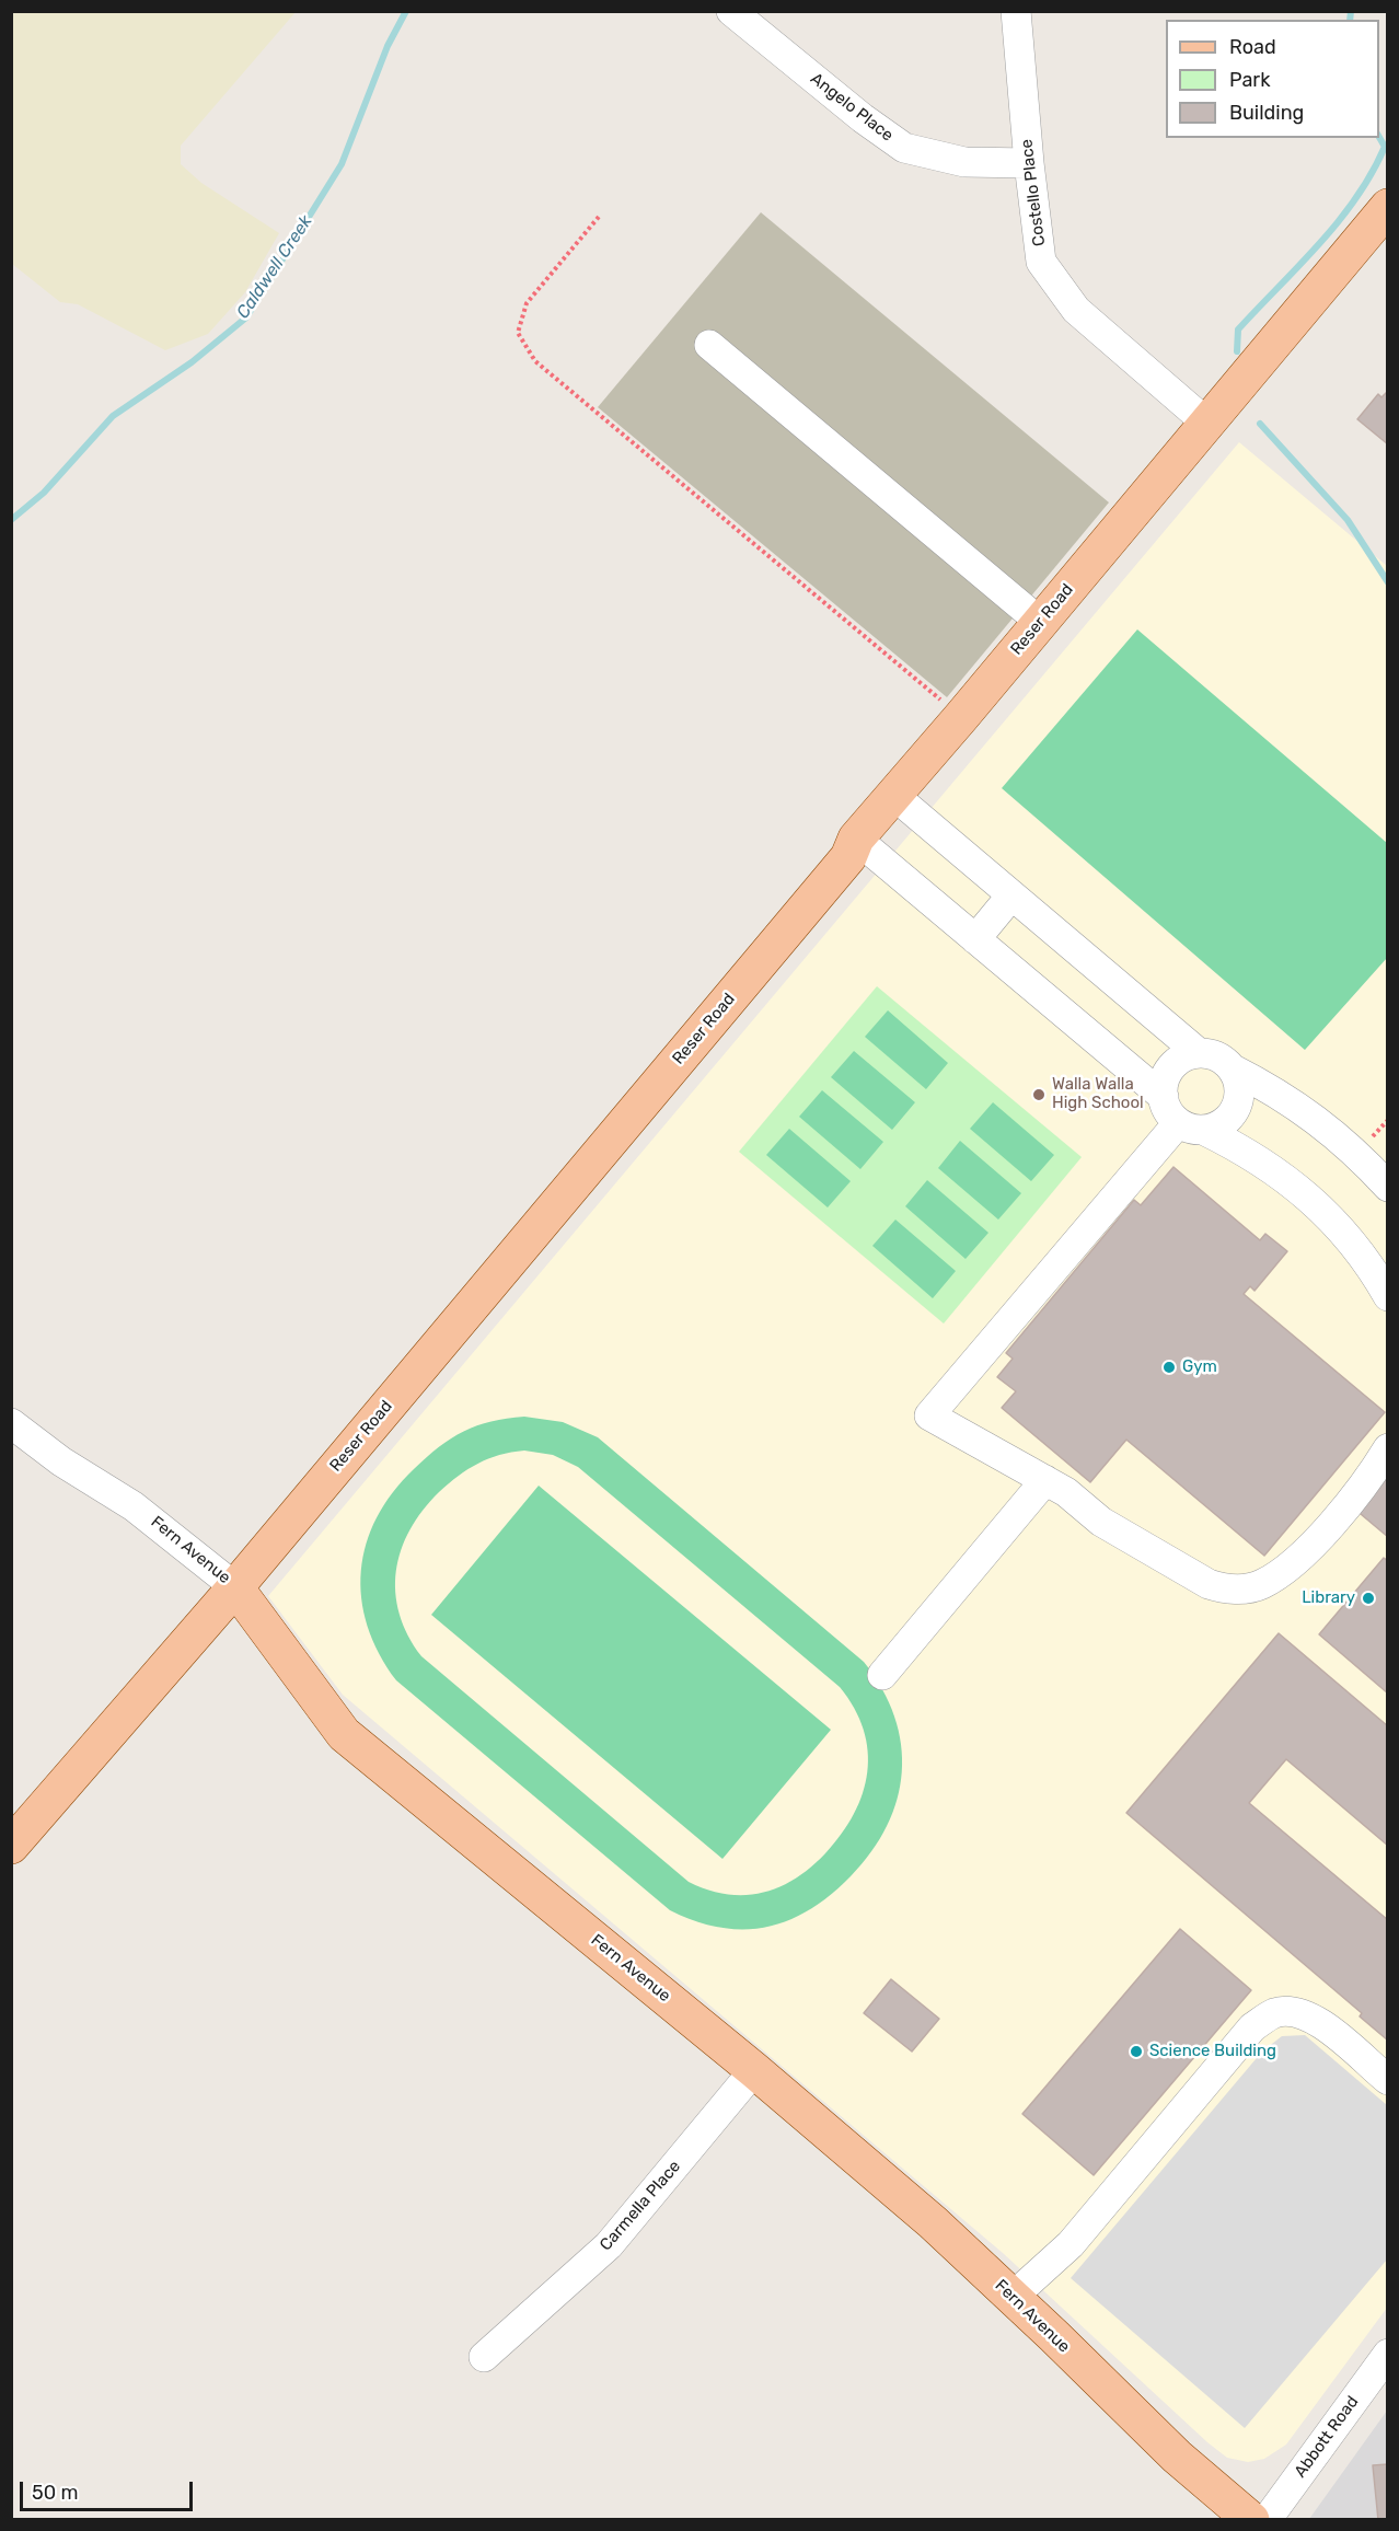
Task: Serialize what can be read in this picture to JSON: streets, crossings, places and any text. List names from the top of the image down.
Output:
{
  "streets": {
    "main road": ["Reser Road", "Fern Avenue"],
    "street": [
      "Angelo Place",
      "Costello Place",
      "Carmella Place",
      "Abbott Road"
    ]
  },
  "crossings": [
    ["Angelo Place", "Costello Place"],
    ["Costello Place", "Reser Road"],
    ["Reser Road", "Fern Avenue"],
    ["Fern Avenue", "Carmella Place"]
  ],
  "water": ["Caldwell Creek"],
  "places": [
    "Walla Walla High School",
    "Gym",
    "Library",
    "Science Building"
  ],
  "legend": ["Road", "Park", "Building"],
  "scale_bar": "50 m"
}
